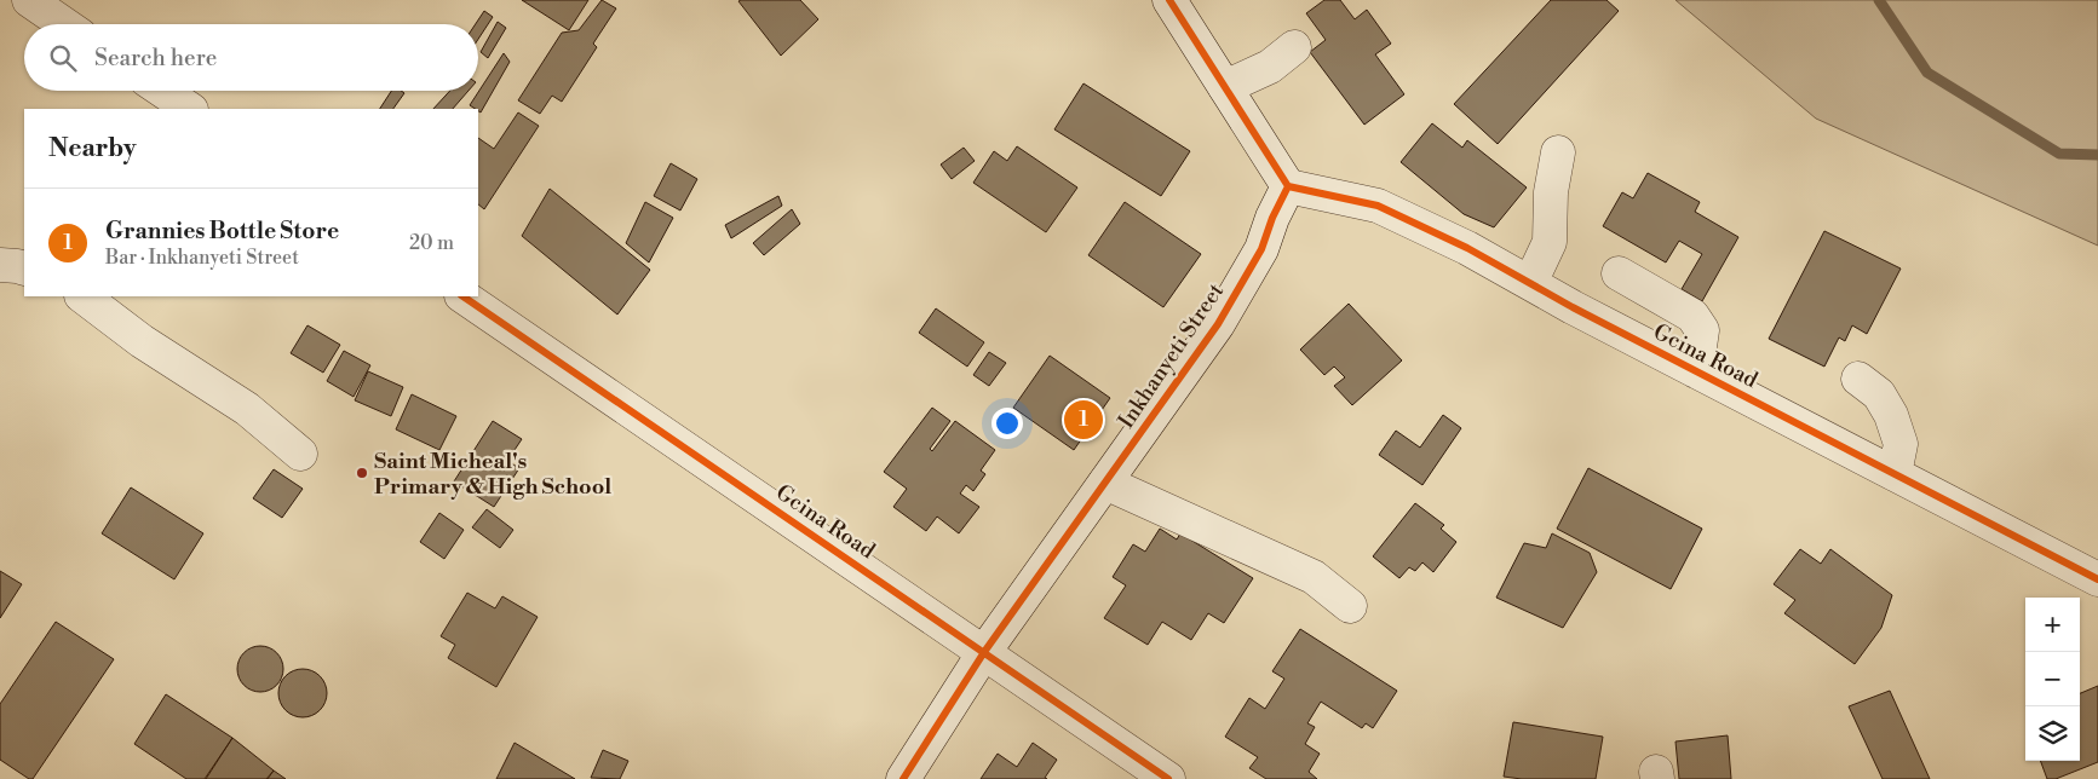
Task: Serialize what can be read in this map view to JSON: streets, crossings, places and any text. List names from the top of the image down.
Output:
{
  "streets": {
    "street": ["Inkhanyeti Street", "Gcina Road"]
  },
  "crossings": [
    ["Inkhanyeti Street", "Gcina Road"]
  ],
  "places": ["Saint Micheal's Primary & High School"],
  "page": {
    "search": "Search here",
    "heading": "Nearby",
    "list": [
      {
        "mark": "1",
        "name": "Grannies Bottle Store",
        "note": "Bar · Inkhanyeti Street",
        "value": "20 m"
      }
    ],
    "pins": "1",
    "map_buttons": ["+", "−"]
  }
}
